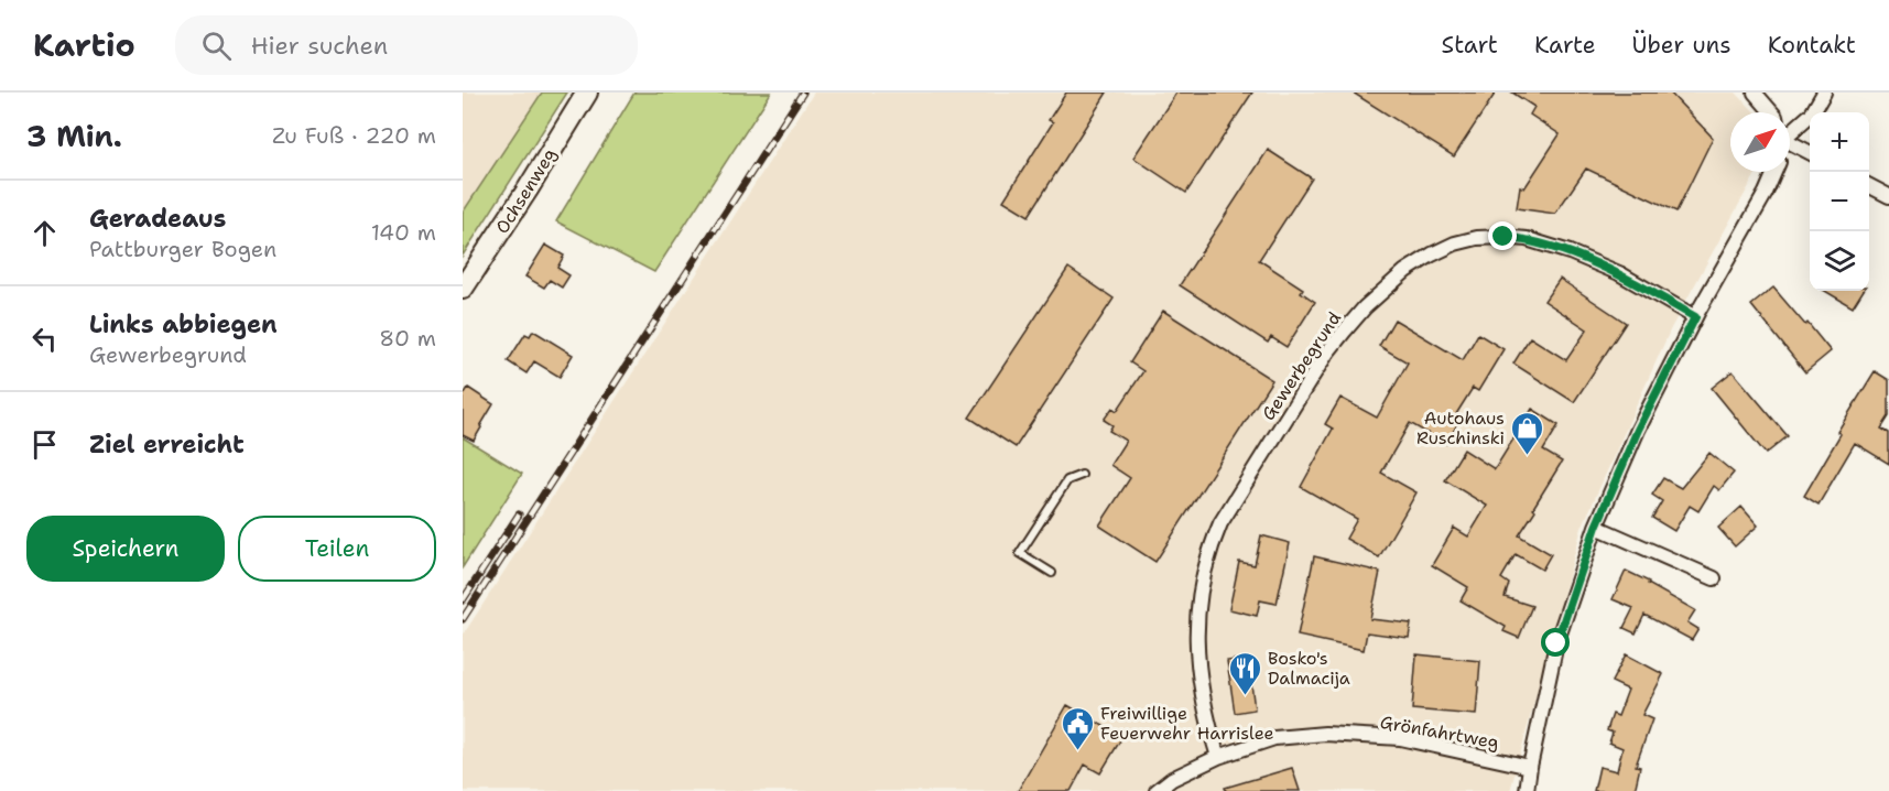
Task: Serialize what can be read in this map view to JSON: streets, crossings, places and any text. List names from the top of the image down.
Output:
{
  "streets": {
    "main road": ["Ochsenweg"],
    "street": ["Gewerbegrund", "Grönfahrtweg"]
  },
  "crossings": [
    ["Gewerbegrund", "Grönfahrtweg"]
  ],
  "places": {
    "shop": ["Autohaus Ruschinski"],
    "restaurant": ["Bosko's Dalmacija"],
    "public building": ["Freiwillige Feuerwehr Harrislee"]
  },
  "north": "top right",
  "page": {
    "header": "Kartio",
    "search": "Hier suchen",
    "nav": [
      "Start",
      "Karte",
      "Über uns",
      "Kontakt"
    ],
    "heading": ["3 Min.", "Zu Fuß · 220 m"],
    "map_buttons": ["+", "−"],
    "list": [
      ["Geradeaus", "Pattburger Bogen", "140 m"],
      ["Links abbiegen", "Gewerbegrund", "80 m"],
      "Ziel erreicht"
    ],
    "buttons": ["Speichern", "Teilen"]
  }
}
